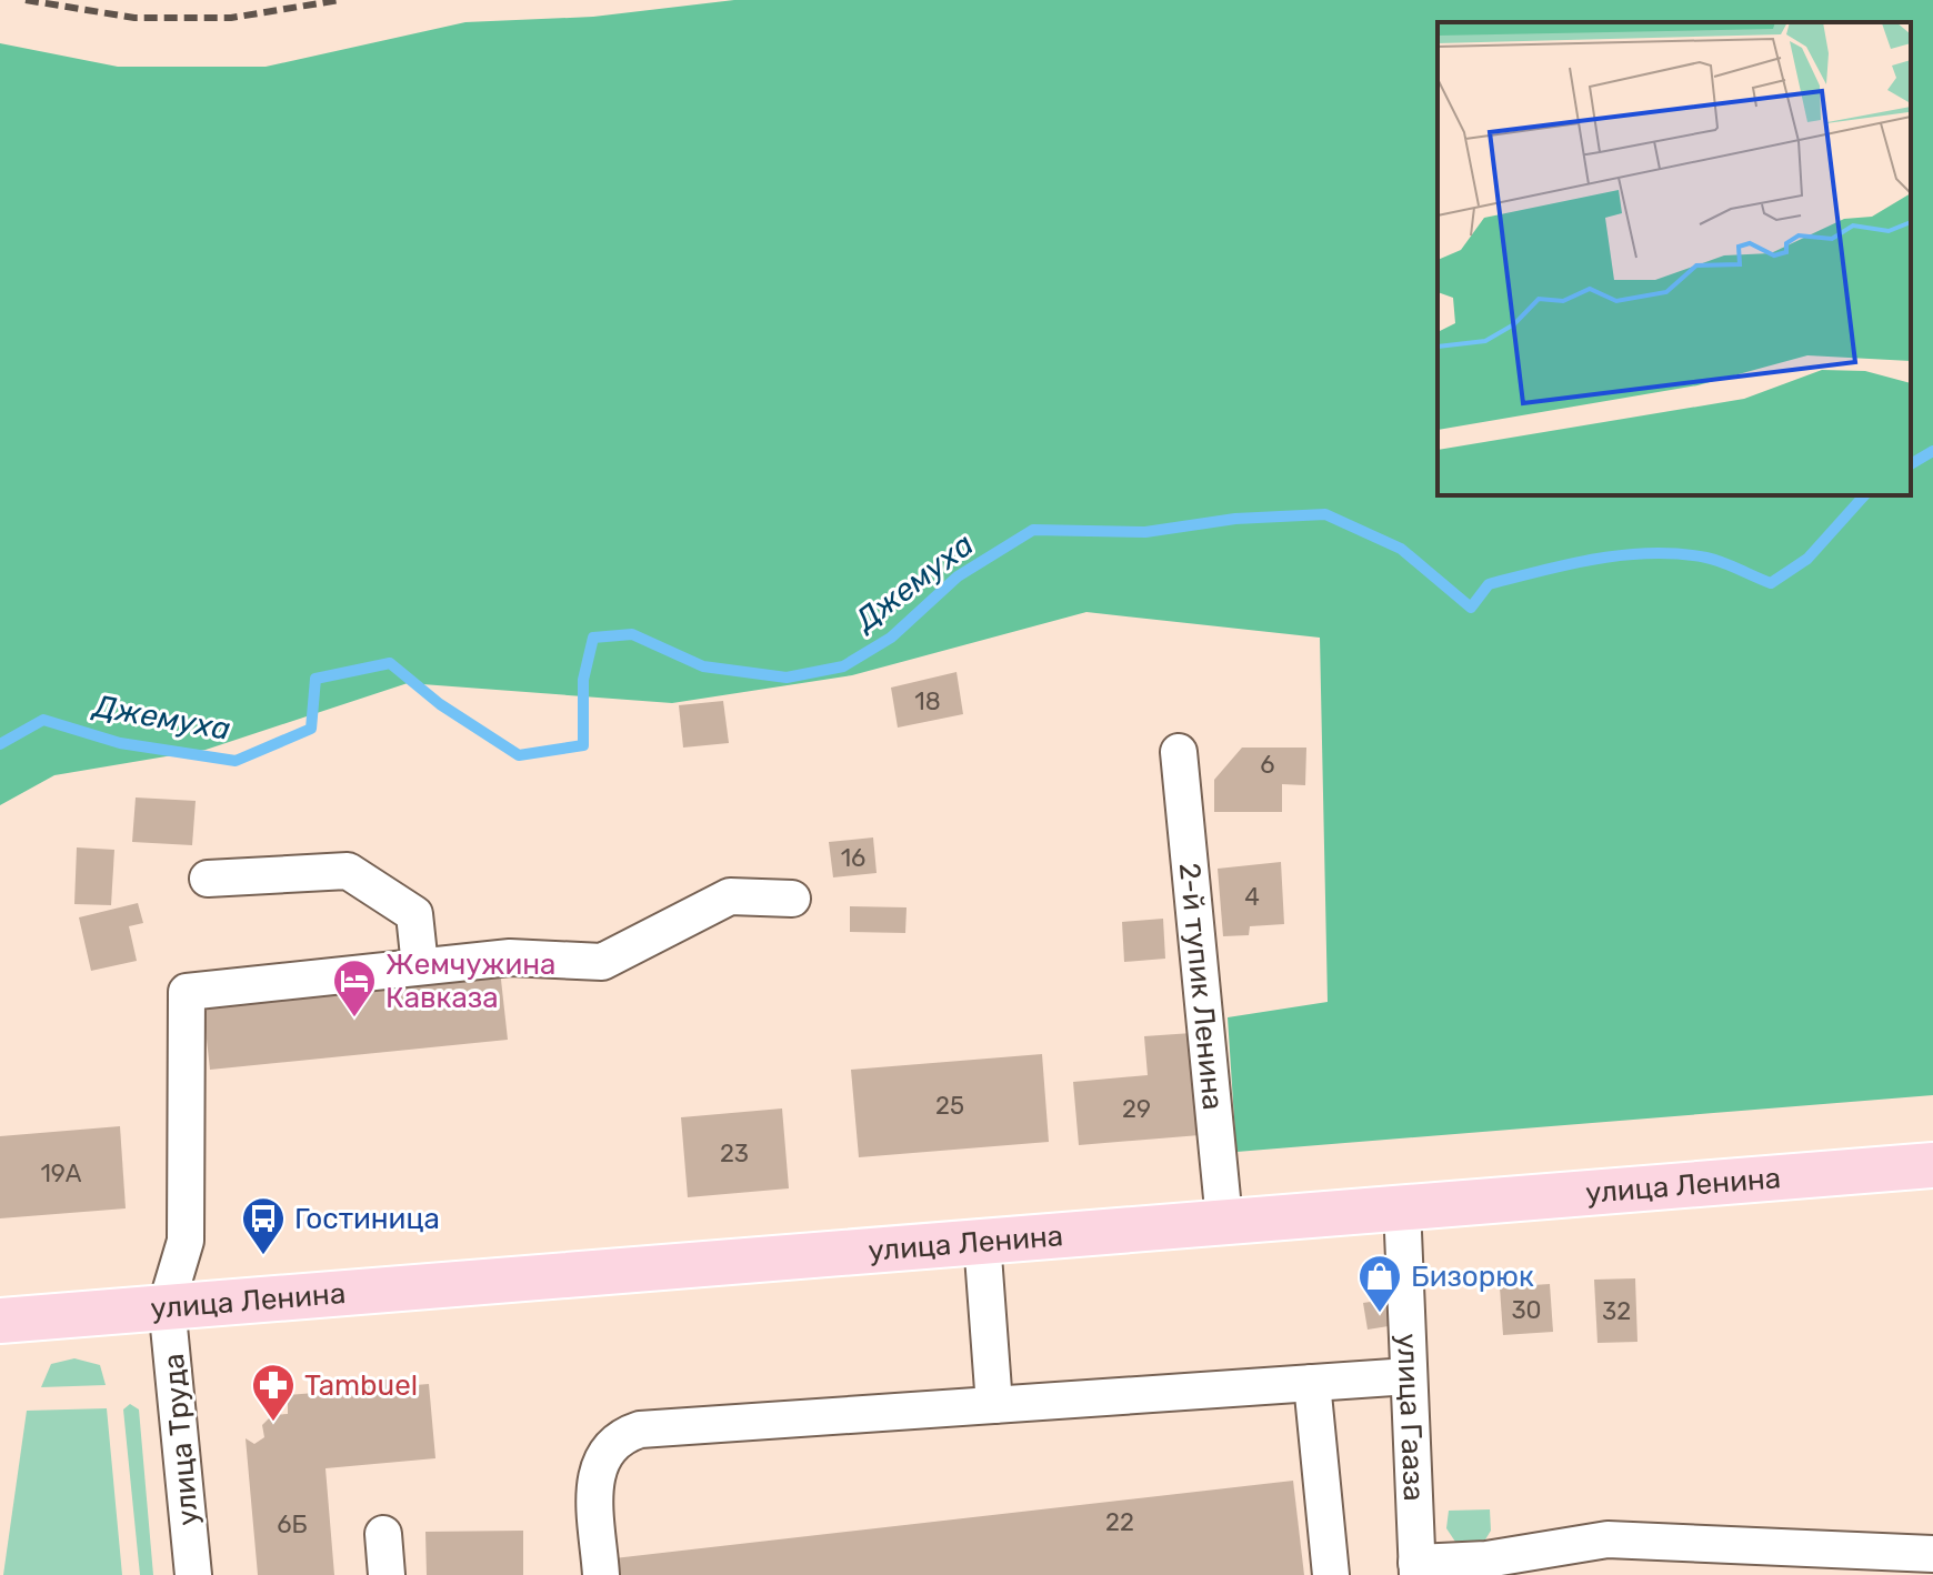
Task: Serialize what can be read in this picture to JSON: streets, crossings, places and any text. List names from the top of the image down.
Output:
{
  "streets": {
    "main road": ["улица Ленина"],
    "street": ["2-й тупик Ленина", "улица Гааза", "улица Труда"]
  },
  "crossings": [
    ["2-й тупик Ленина", "улица Ленина"],
    ["улица Ленина", "улица Гааза"],
    ["улица Ленина", "улица Труда"]
  ],
  "water": ["Джемуха"],
  "places": {
    "hotel": ["Жемчужина Кавказа"],
    "bus stop": ["Гостиница"],
    "shop": ["Бизорюк"],
    "pharmacy": ["Tambuel"]
  },
  "house_numbers": [
    "18",
    "6",
    "16",
    "4",
    "25",
    "29",
    "23",
    "19А",
    "30",
    "32",
    "22",
    "6Б"
  ]
}
